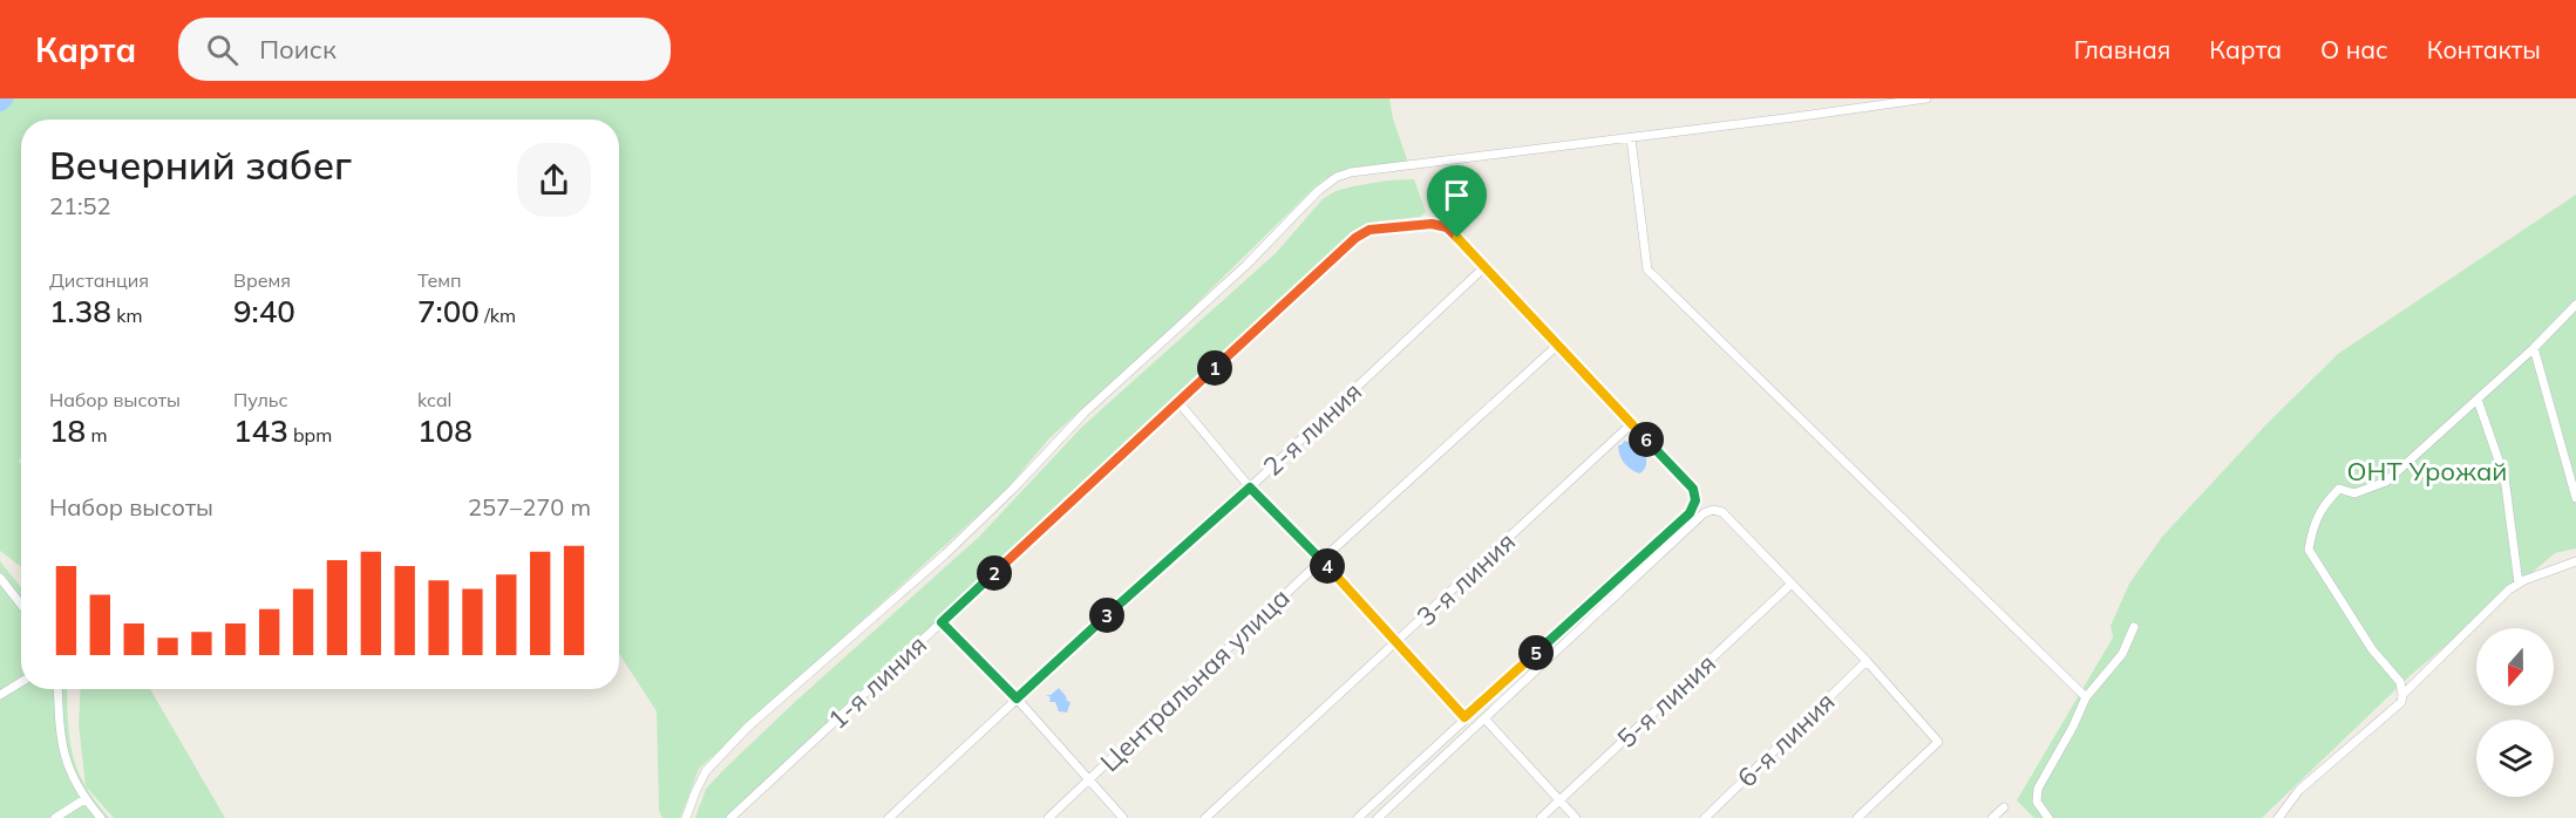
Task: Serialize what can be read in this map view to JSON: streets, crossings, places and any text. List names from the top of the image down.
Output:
{
  "streets": {
    "street": [
      "2-я линия",
      "3-я линия",
      "Центральная улица",
      "1-я линия",
      "5-я линия",
      "6-я линия"
    ]
  },
  "crossings": [
    ["2-я линия", "1-я линия"]
  ],
  "parks": ["ОНТ Урожай"],
  "north": "bottom",
  "page": {
    "header": "Карта",
    "search": "Поиск",
    "nav": [
      "Главная",
      "Карта",
      "О нас",
      "Контакты"
    ],
    "heading": ["Вечерний забег", "21:52"],
    "stats": [
      ["Дистанция", "1.38 km"],
      ["Время", "9:40"],
      ["Темп", "7:00 /km"],
      ["Набор высоты", "18 m"],
      ["Пульс", "143 bpm"],
      ["kcal", "108"]
    ],
    "pins": [
      "1",
      "6",
      "4",
      "2",
      "3",
      "5"
    ],
    "chart": ["Набор высоты", "257–270 m"]
  }
}
